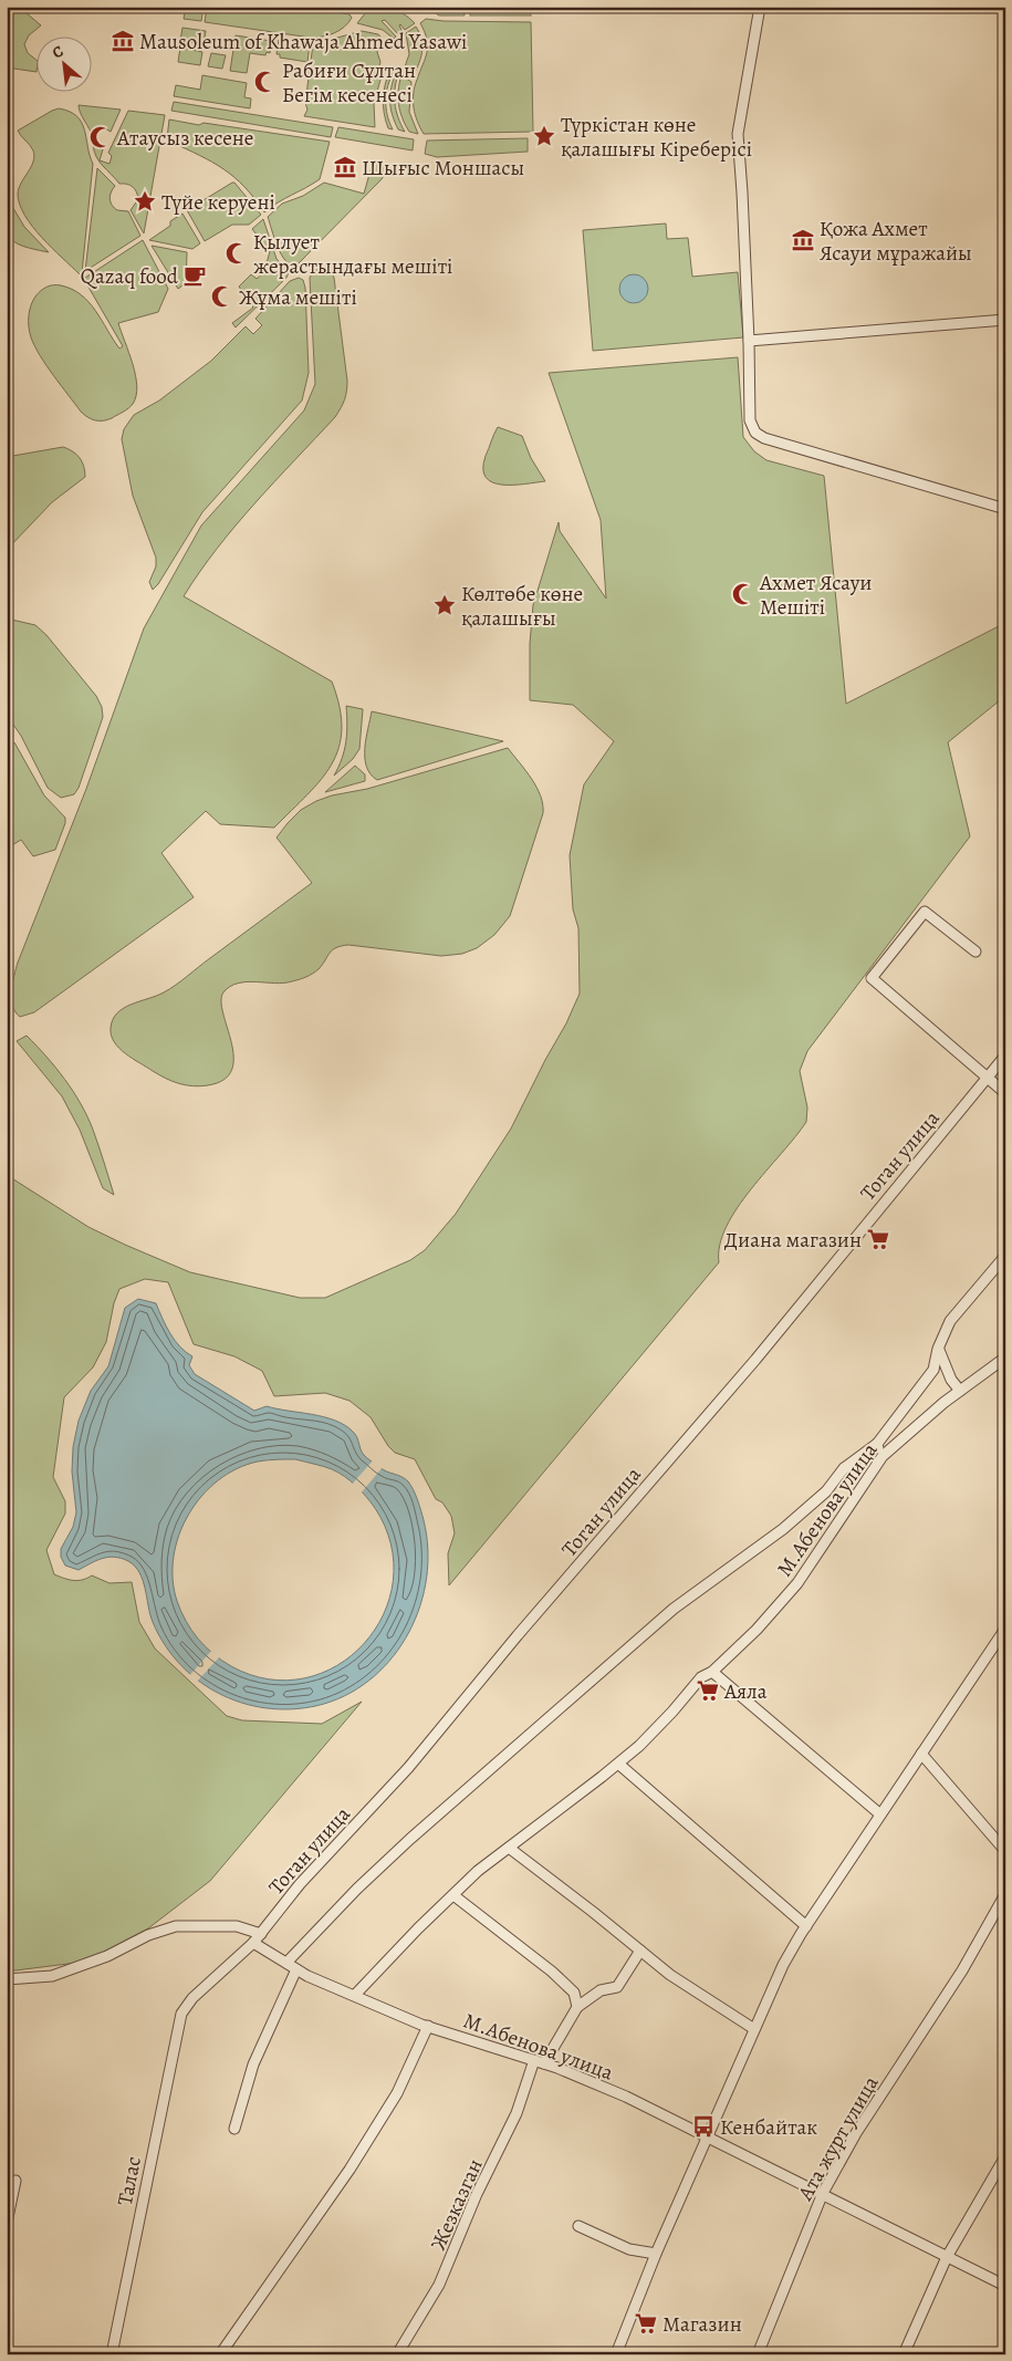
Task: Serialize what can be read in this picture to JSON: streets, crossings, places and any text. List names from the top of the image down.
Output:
{
  "streets": {
    "street": [
      "Тоган улица",
      "М.Абенова улица",
      "Ата журт улица",
      "Талас",
      "Жезказган"
    ]
  },
  "crossings": [
    ["Тоган улица", "М.Абенова улица"],
    ["Тоган улица", "Талас"],
    ["М.Абенова улица", "Ата журт улица"],
    ["М.Абенова улица", "Жезказган"]
  ],
  "places": {
    "museum": ["Mausoleum of Khawaja Ahmed Yasawi", "Шығыс Моншасы", "Қожа Ахмет Ясауи мұражайы"],
    "mosque": [
      "Рабиғи Сұлтан Бегім кесенесі",
      "Атаусыз кесене",
      "Қылует жерастындағы мешіті",
      "Жұма мешіті",
      "Ахмет Ясауи Мешіті"
    ],
    "place": ["Түркістан көне қалашығы Кіреберісі", "Түйе керуені", "Көлтөбе көне қалашығы"],
    "cafe": ["Qazaq food"],
    "supermarket": ["Диана магазин", "Аяла", "Магазин"],
    "bus stop": ["Кенбайтак"]
  },
  "north": "top left"
}
